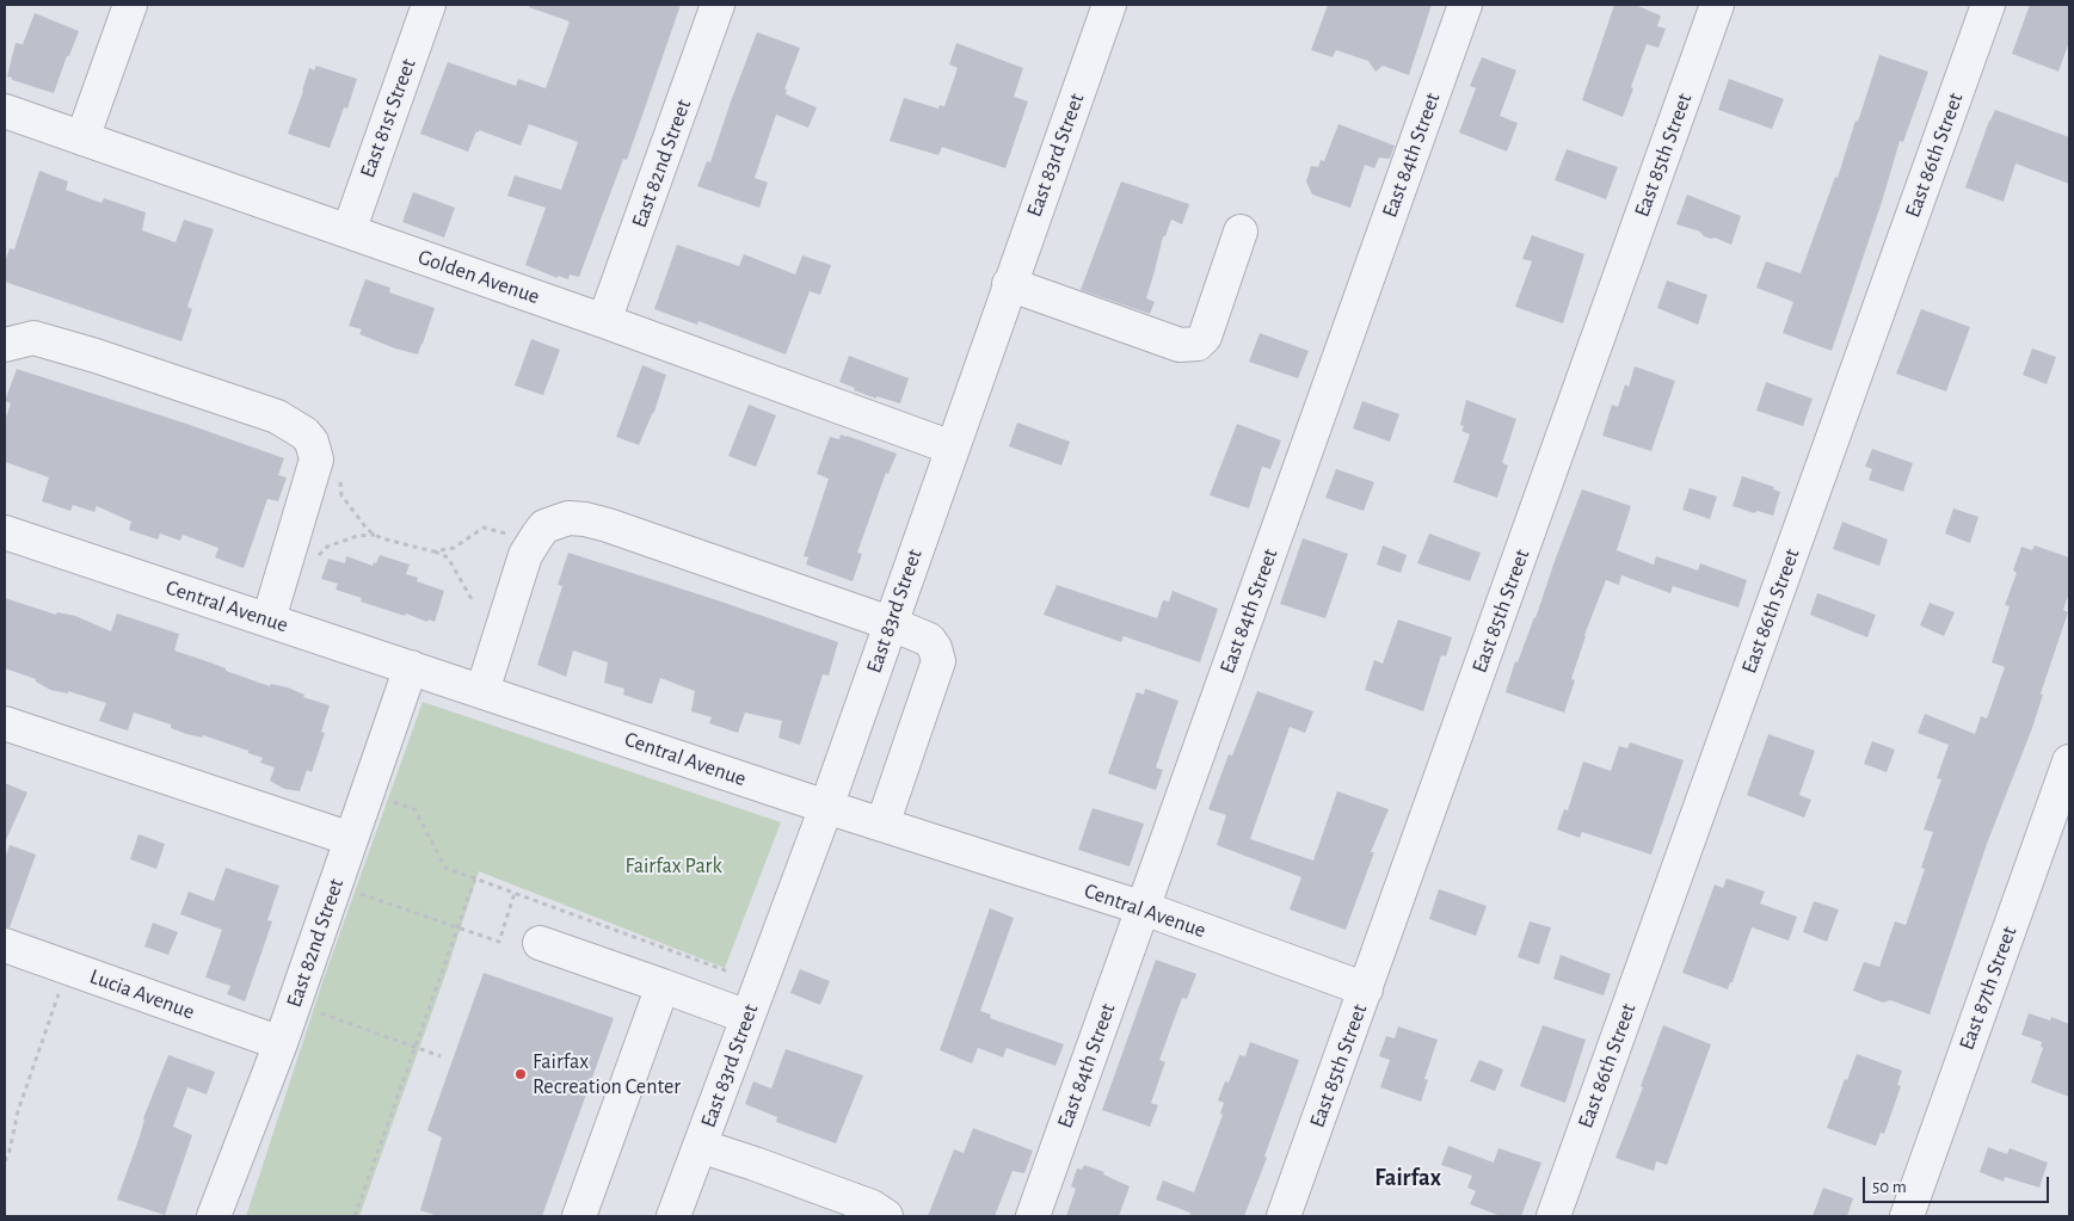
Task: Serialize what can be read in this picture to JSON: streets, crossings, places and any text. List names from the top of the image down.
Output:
{
  "streets": {
    "street": [
      "East 81st Street",
      "East 83rd Street",
      "East 84th Street",
      "East 85th Street",
      "East 86th Street",
      "East 82nd Street",
      "Golden Avenue",
      "Central Avenue",
      "East 87th Street",
      "Lucia Avenue"
    ]
  },
  "crossings": [
    ["East 81st Street", "Golden Avenue"],
    ["East 83rd Street", "Golden Avenue"],
    ["East 83rd Street", "Central Avenue"],
    ["East 84th Street", "Central Avenue"],
    ["East 85th Street", "Central Avenue"],
    ["East 82nd Street", "Golden Avenue"],
    ["East 82nd Street", "Central Avenue"],
    ["East 82nd Street", "Lucia Avenue"]
  ],
  "districts": ["Fairfax"],
  "parks": ["Fairfax Park"],
  "places": ["Fairfax Recreation Center"],
  "scale_bar": "50 m"
}
